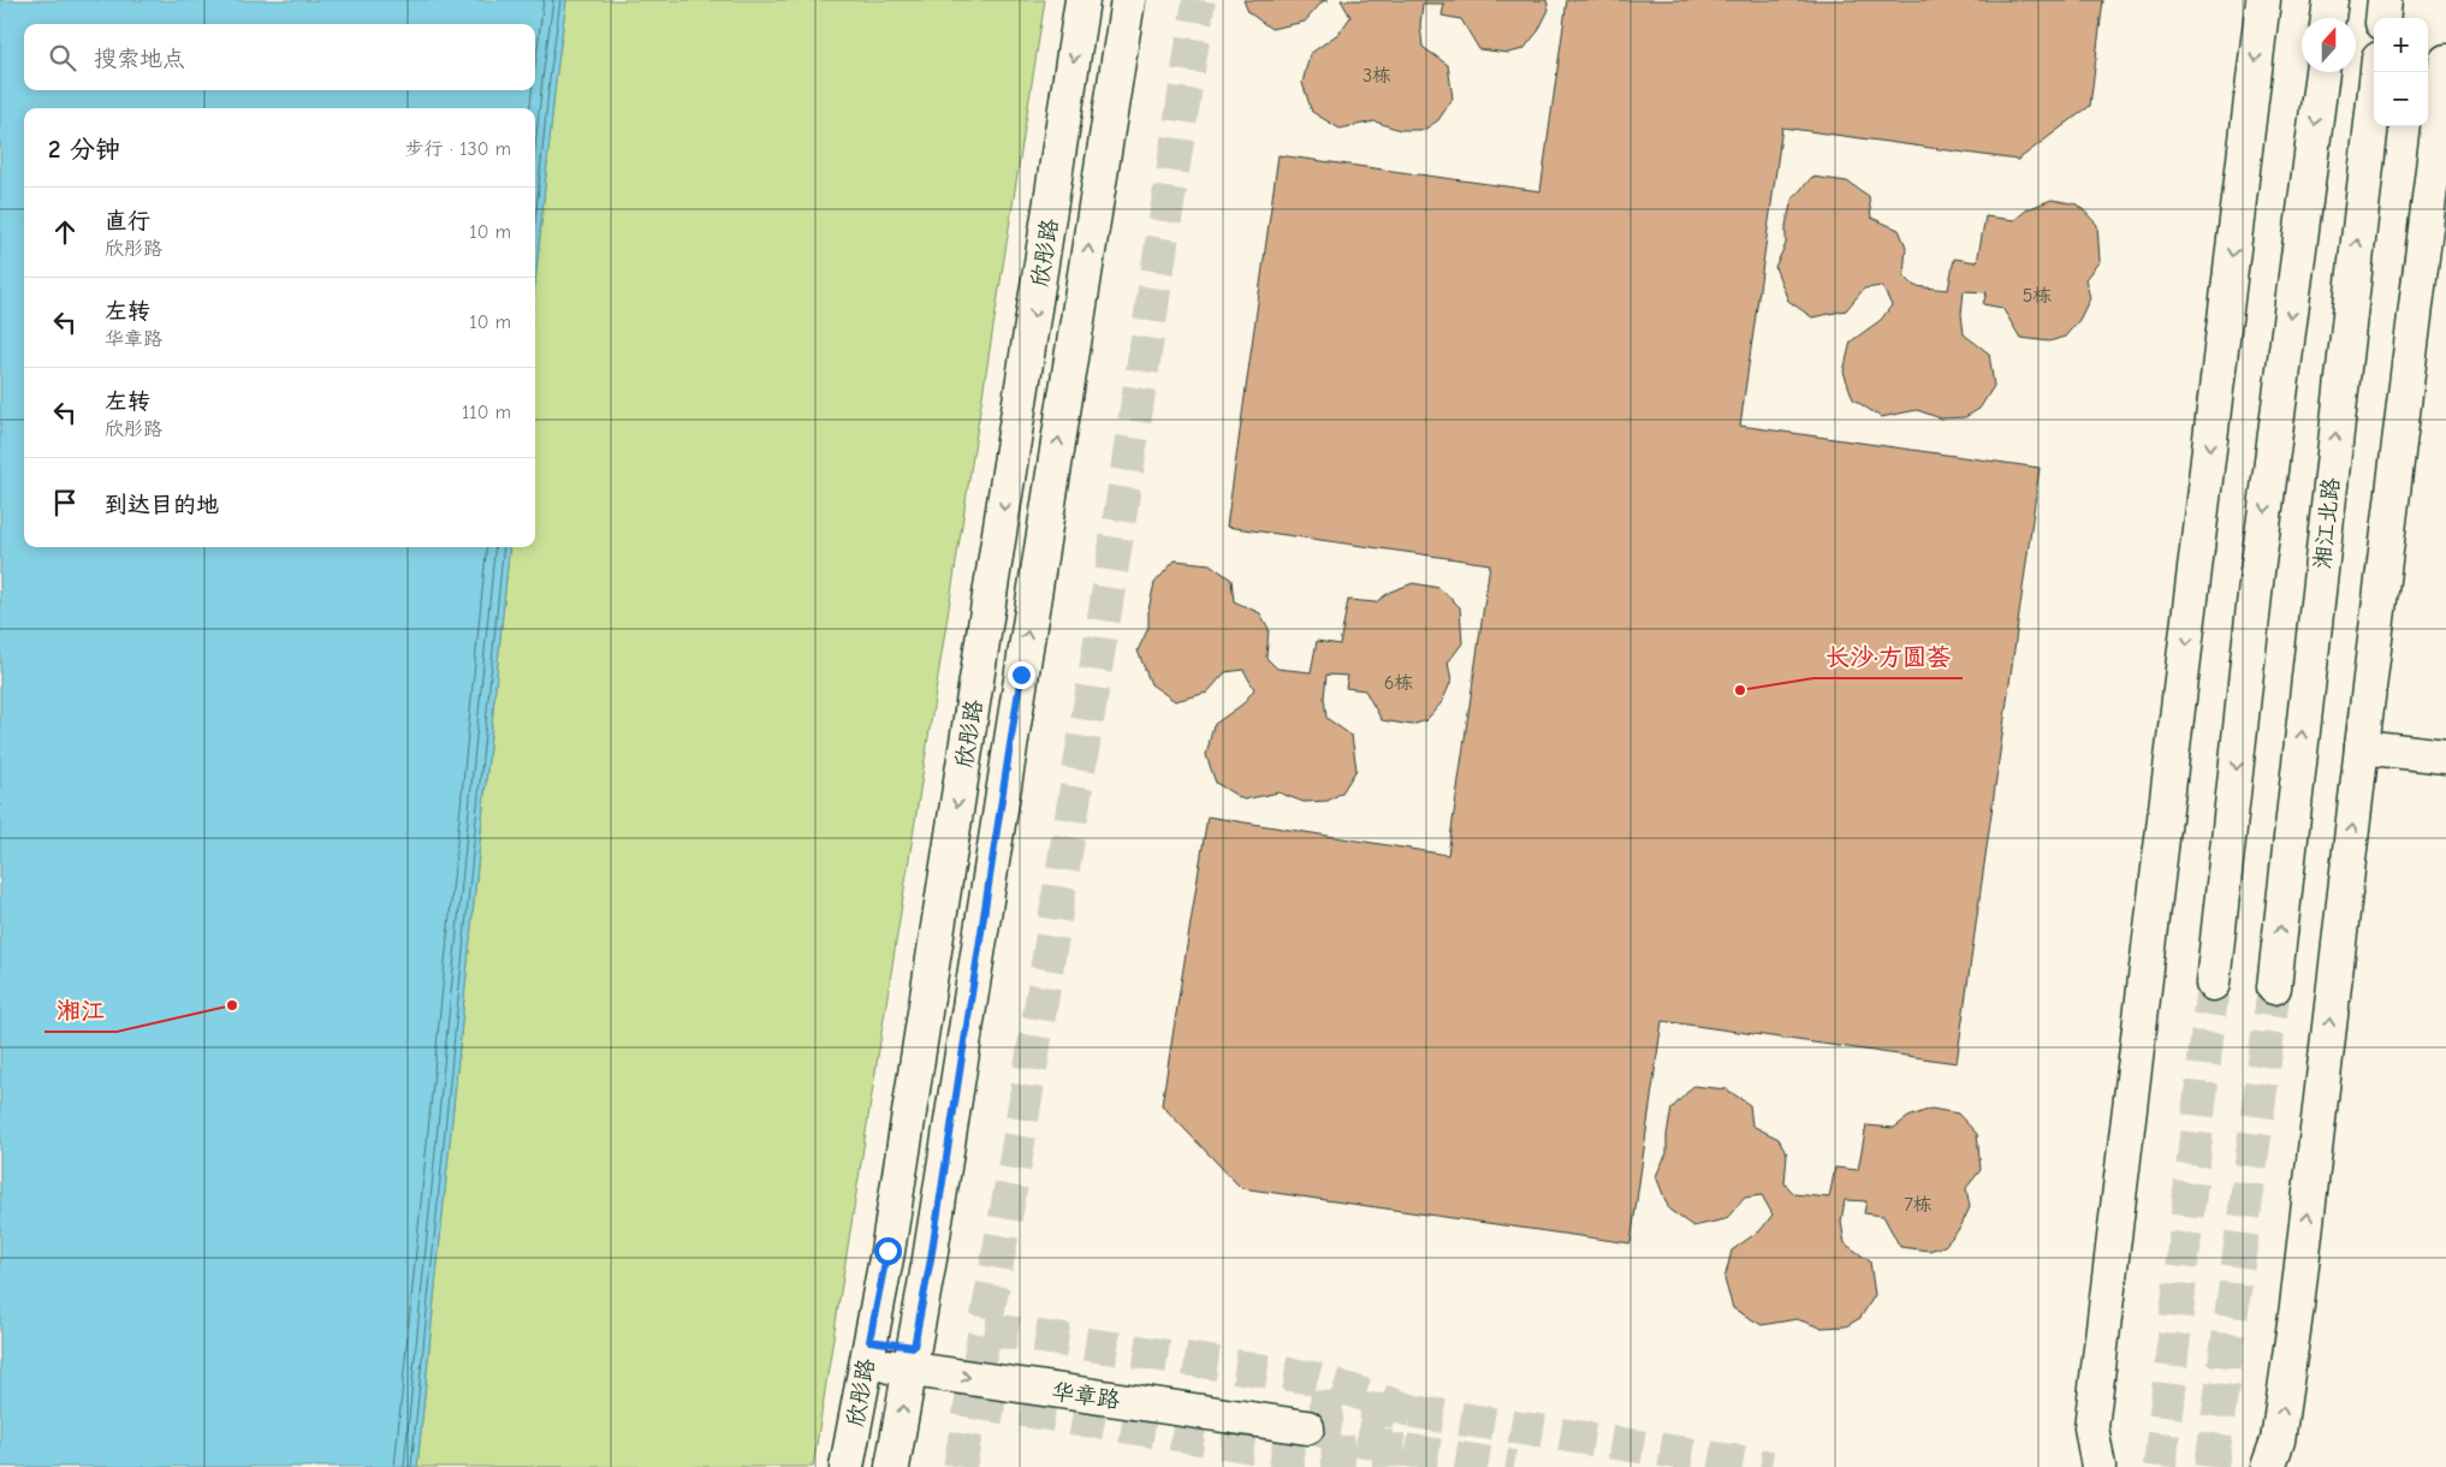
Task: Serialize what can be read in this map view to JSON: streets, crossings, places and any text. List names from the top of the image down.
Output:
{
  "streets": {
    "main road": ["欣彤路", "湘江北路", "华章路"]
  },
  "crossings": [
    ["欣彤路", "华章路"]
  ],
  "places": ["长沙·方圆荟", "湘江"],
  "house_numbers": [
    "3栋",
    "5栋",
    "6栋",
    "7栋"
  ],
  "north": "top",
  "page": {
    "map_buttons": ["+", "−"],
    "search": "搜索地点",
    "heading": ["2 分钟", "步行 · 130 m"],
    "list": [
      ["直行", "欣彤路", "10 m"],
      ["左转", "华章路", "10 m"],
      ["左转", "欣彤路", "110 m"],
      "到达目的地"
    ]
  }
}
